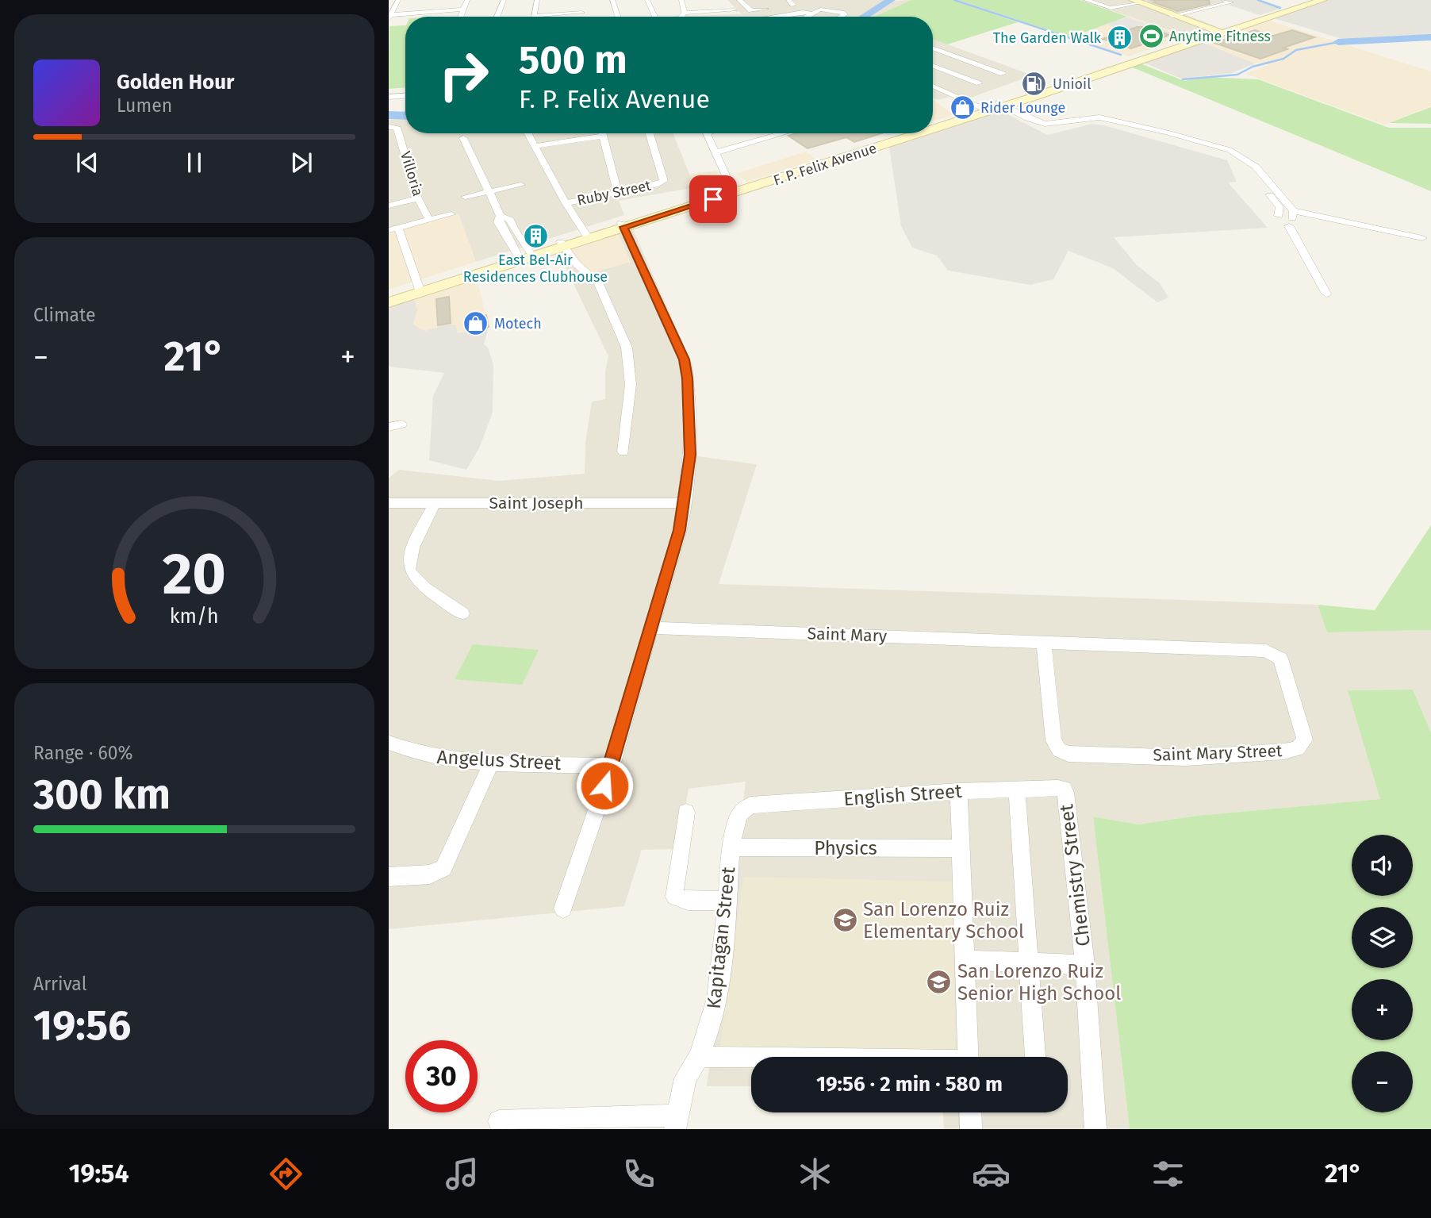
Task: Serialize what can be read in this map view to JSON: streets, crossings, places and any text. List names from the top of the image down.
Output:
{
  "streets": {
    "main road": ["F. P. Felix Avenue"],
    "street": [
      "Villoria",
      "Ruby Street",
      "Saint Joseph",
      "Saint Mary",
      "Saint Mary Street",
      "Angelus Street",
      "English Street",
      "Physics",
      "Chemistry Street",
      "Kapitagan Street"
    ]
  },
  "crossings": [
    ["Saint Mary", "Saint Mary Street"],
    ["English Street", "Chemistry Street"],
    ["English Street", "Kapitagan Street"],
    ["Physics", "Kapitagan Street"]
  ],
  "places": {
    "sports": ["Anytime Fitness"],
    "building": ["The Garden Walk", "East Bel-Air Residences Clubhouse"],
    "fuel station": ["Unioil"],
    "shop": ["Rider Lounge", "Motech"],
    "school or university": ["San Lorenzo Ruiz Elementary School", "San Lorenzo Ruiz Senior High School"]
  },
  "page": {
    "turn": ["500 m", "F. P. Felix Avenue"],
    "song": ["Golden Hour", "Lumen"],
    "tile": [
      "Climate",
      ["Range · 60%", "300 km"],
      ["Arrival", "19:56"]
    ],
    "heat": ["−", "21°", "+"],
    "map_buttons": ["+", "−"],
    "limit": "30",
    "trip": "19:56 · 2 min · 580 m",
    "tabs": ["19:54", "21°"],
    "gauge": ["20", "km/h"]
  }
}
